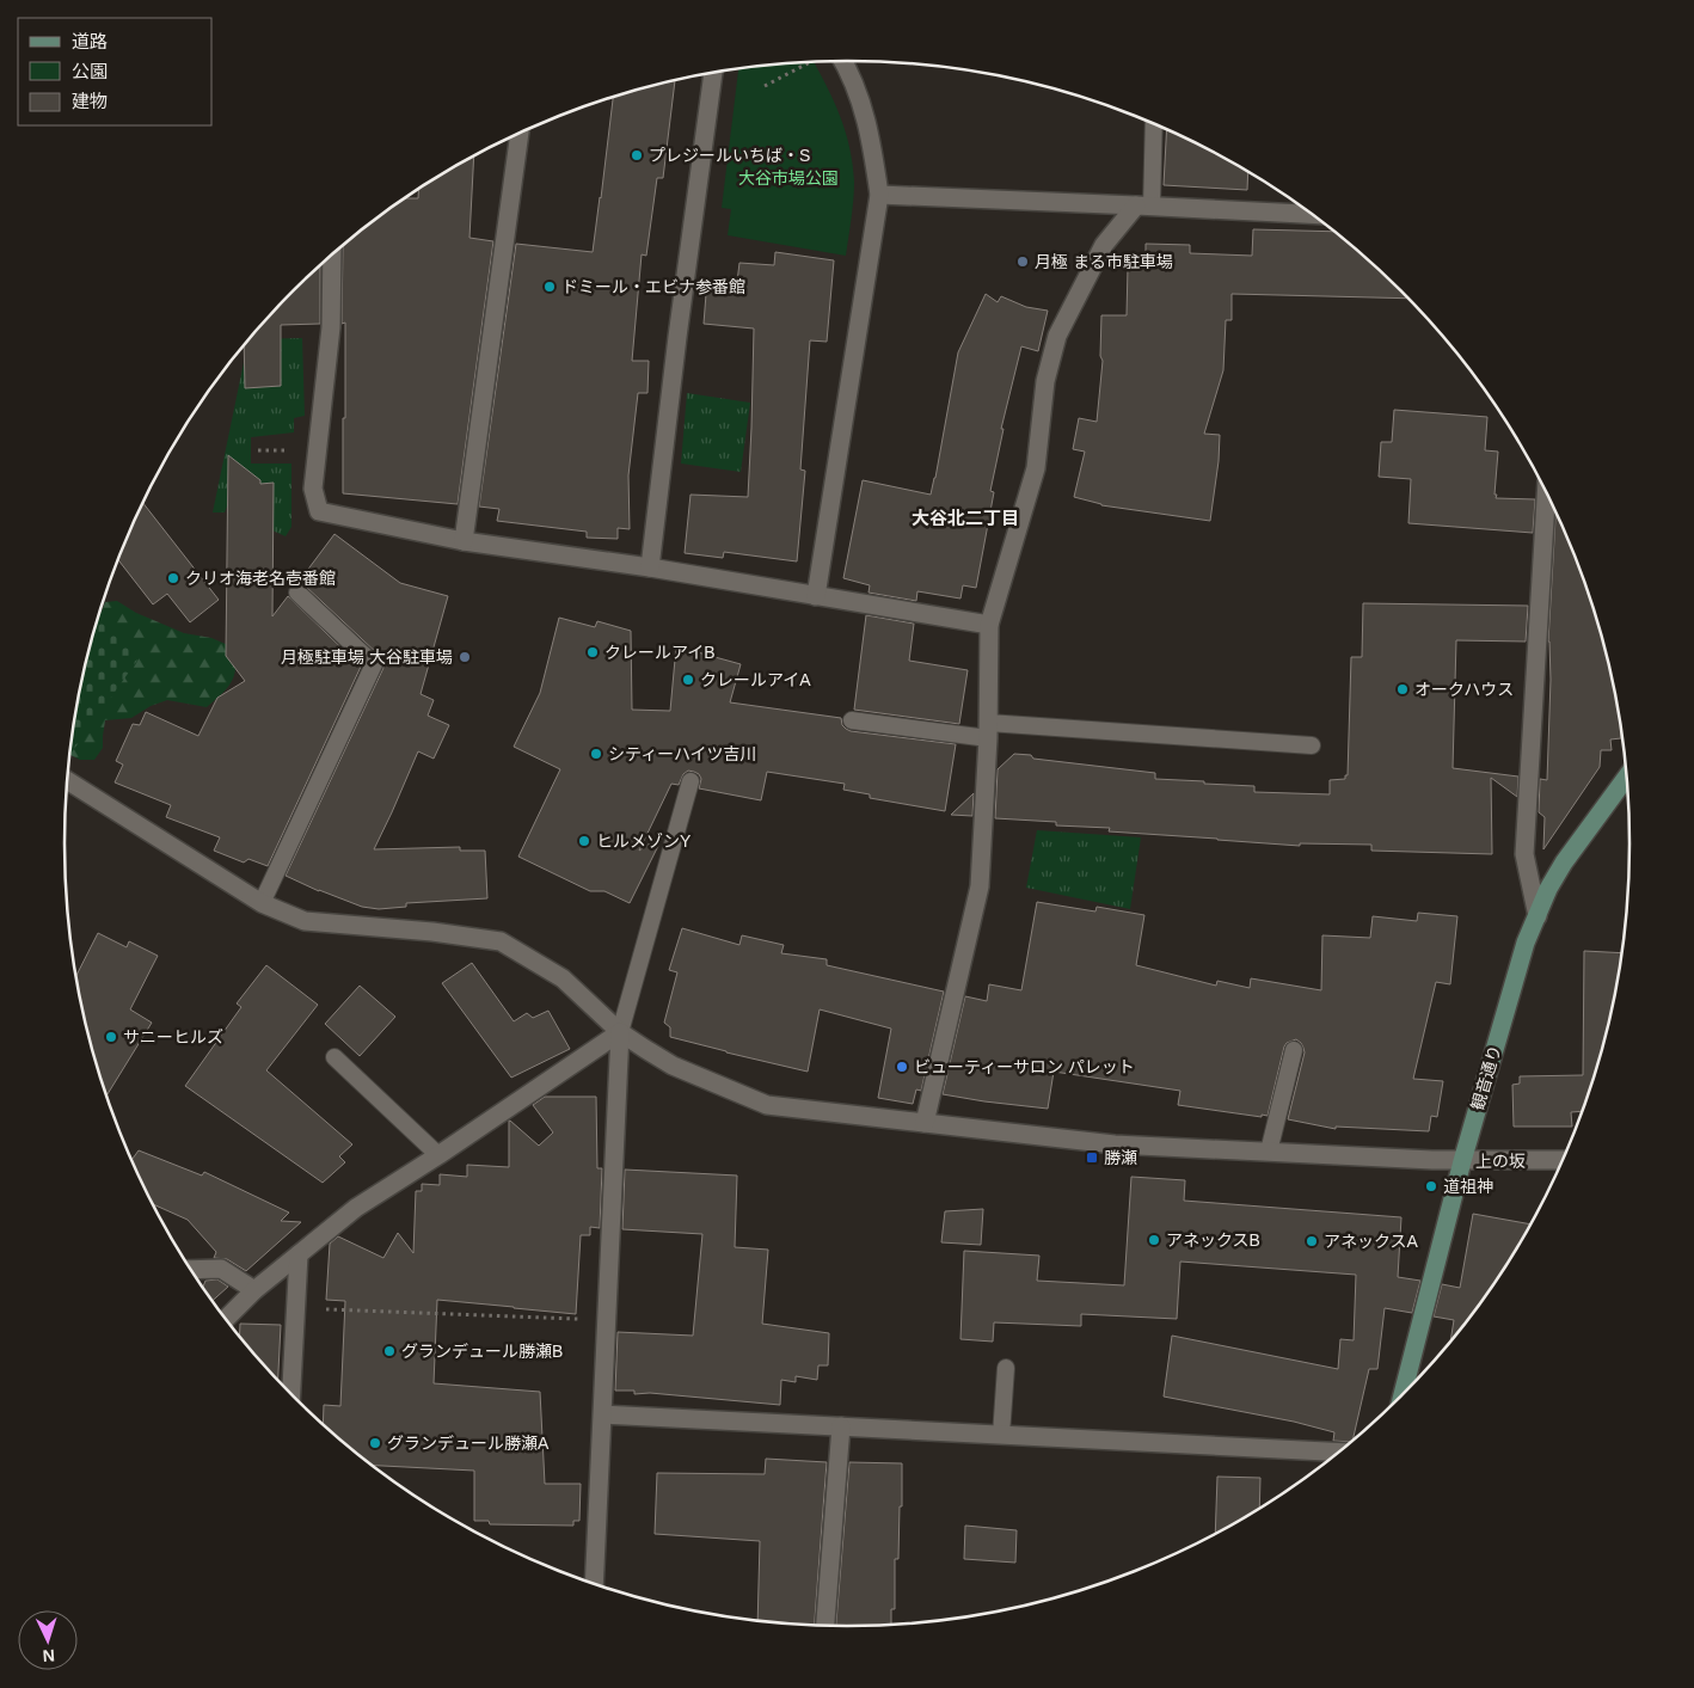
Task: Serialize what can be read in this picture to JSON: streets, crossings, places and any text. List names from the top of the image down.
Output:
{
  "streets": {
    "main road": ["観音通り"],
    "street": ["上の坂"]
  },
  "crossings": [
    ["観音通り", "上の坂"]
  ],
  "districts": ["大谷北二丁目"],
  "parks": ["大谷市場公園"],
  "places": {
    "other": [
      "プレジールいちば・S",
      "月極 まる市駐車場",
      "ドミール・エビナ参番館",
      "クリオ海老名壱番館",
      "クレールアイB",
      "月極駐車場 大谷駐車場",
      "クレールアイA",
      "オークハウス",
      "シティーハイツ吉川",
      "ヒルメゾンY",
      "サニーヒルズ",
      "ビューティーサロン パレット",
      "道祖神",
      "アネックスB",
      "アネックスA",
      "グランデュール勝瀬B",
      "グランデュール勝瀬A"
    ],
    "transit": ["勝瀬"]
  },
  "legend": ["道路", "公園", "建物"],
  "north": "bottom"
}
